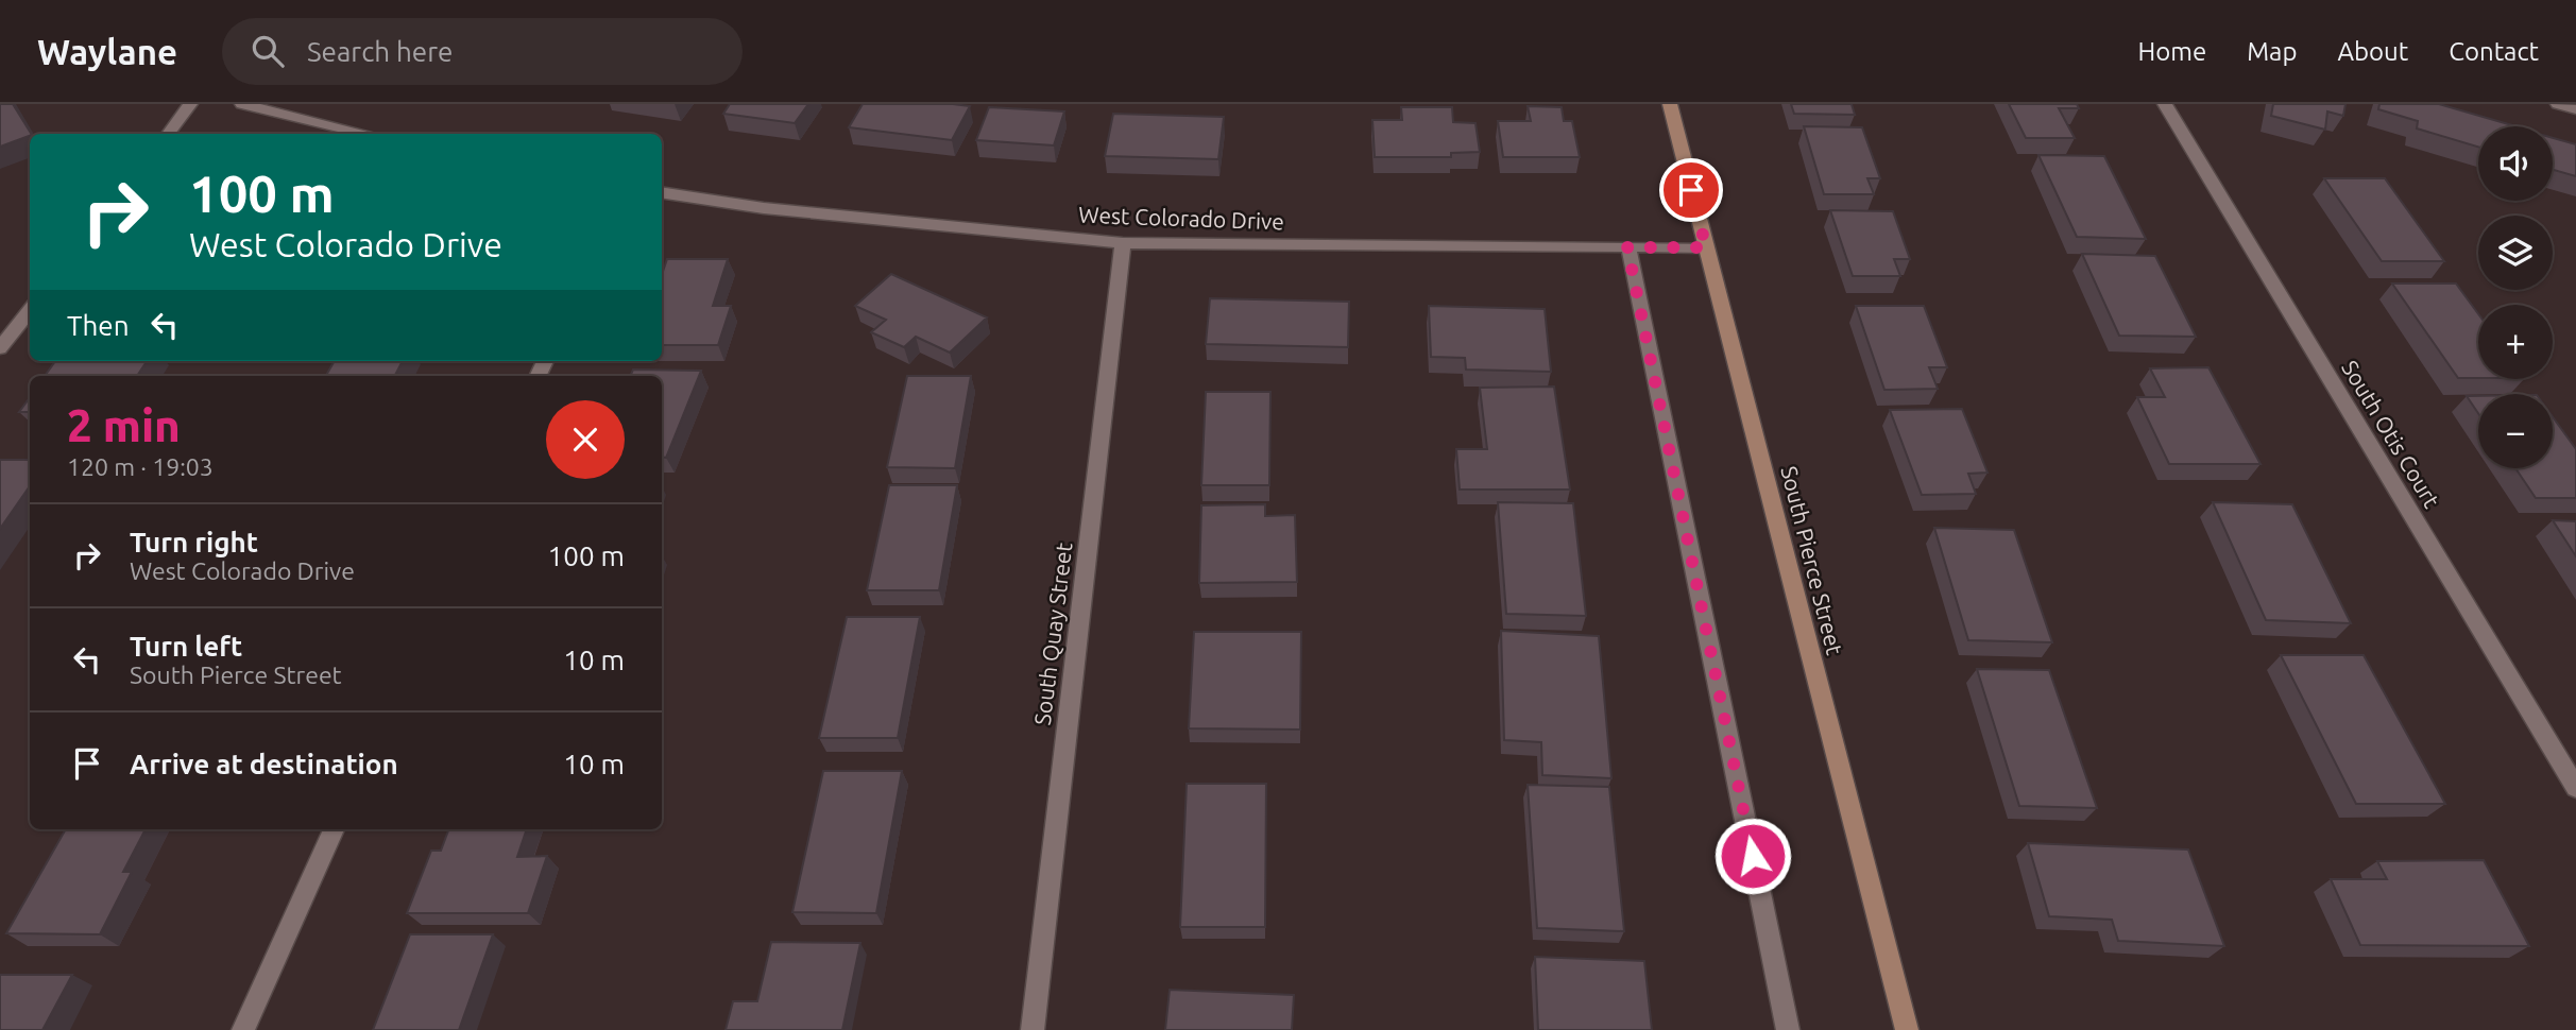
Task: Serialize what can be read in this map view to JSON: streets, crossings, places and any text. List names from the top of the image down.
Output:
{
  "streets": {
    "street": [
      "West Colorado Drive",
      "South Otis Court",
      "South Pierce Street",
      "South Quay Street"
    ]
  },
  "crossings": [
    ["West Colorado Drive", "South Pierce Street"],
    ["West Colorado Drive", "South Quay Street"]
  ],
  "page": {
    "header": "Waylane",
    "search": "Search here",
    "nav": [
      "Home",
      "Map",
      "About",
      "Contact"
    ],
    "map_buttons": ["+", "−"],
    "turn": ["100 m", "West Colorado Drive"],
    "then": "Then",
    "heading": ["2 min", "120 m · 19:03"],
    "list": [
      {
        "name": "Turn right",
        "note": "West Colorado Drive",
        "value": "100 m"
      },
      {
        "name": "Turn left",
        "note": "South Pierce Street",
        "value": "10 m"
      },
      {
        "name": "Arrive at destination",
        "value": "10 m"
      }
    ]
  }
}
